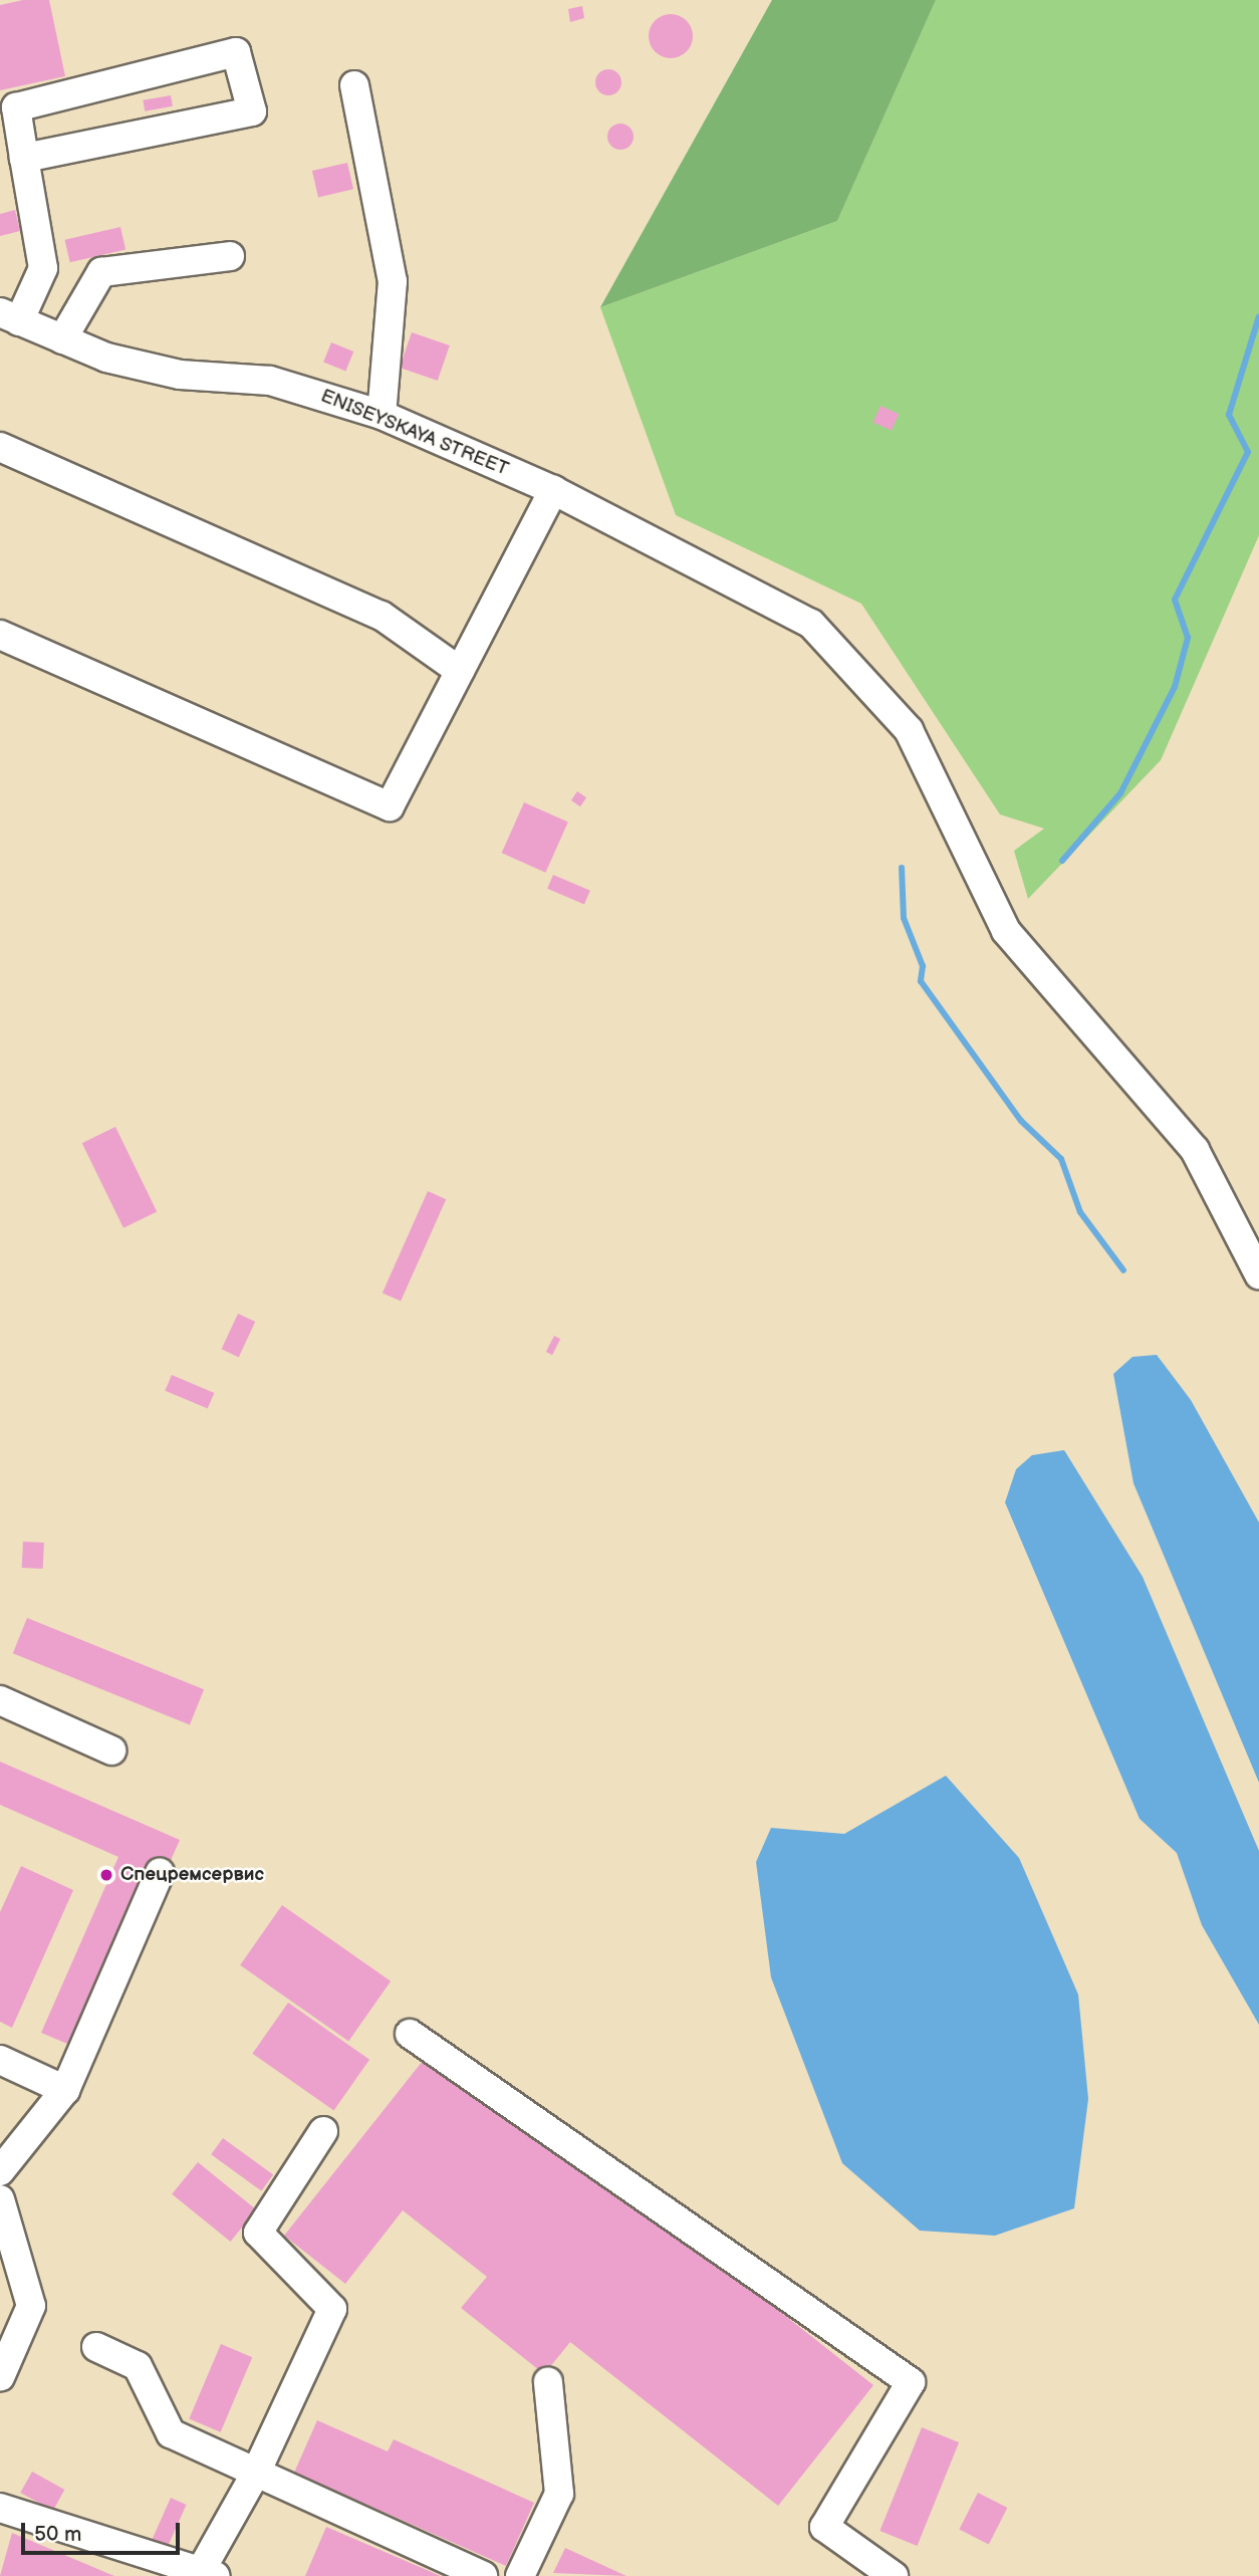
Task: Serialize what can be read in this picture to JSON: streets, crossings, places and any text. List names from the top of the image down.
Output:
{
  "streets": {
    "street": ["ENISEYSKAYA STREET"]
  },
  "places": ["Спецремсервис"],
  "scale_bar": "50 m"
}
